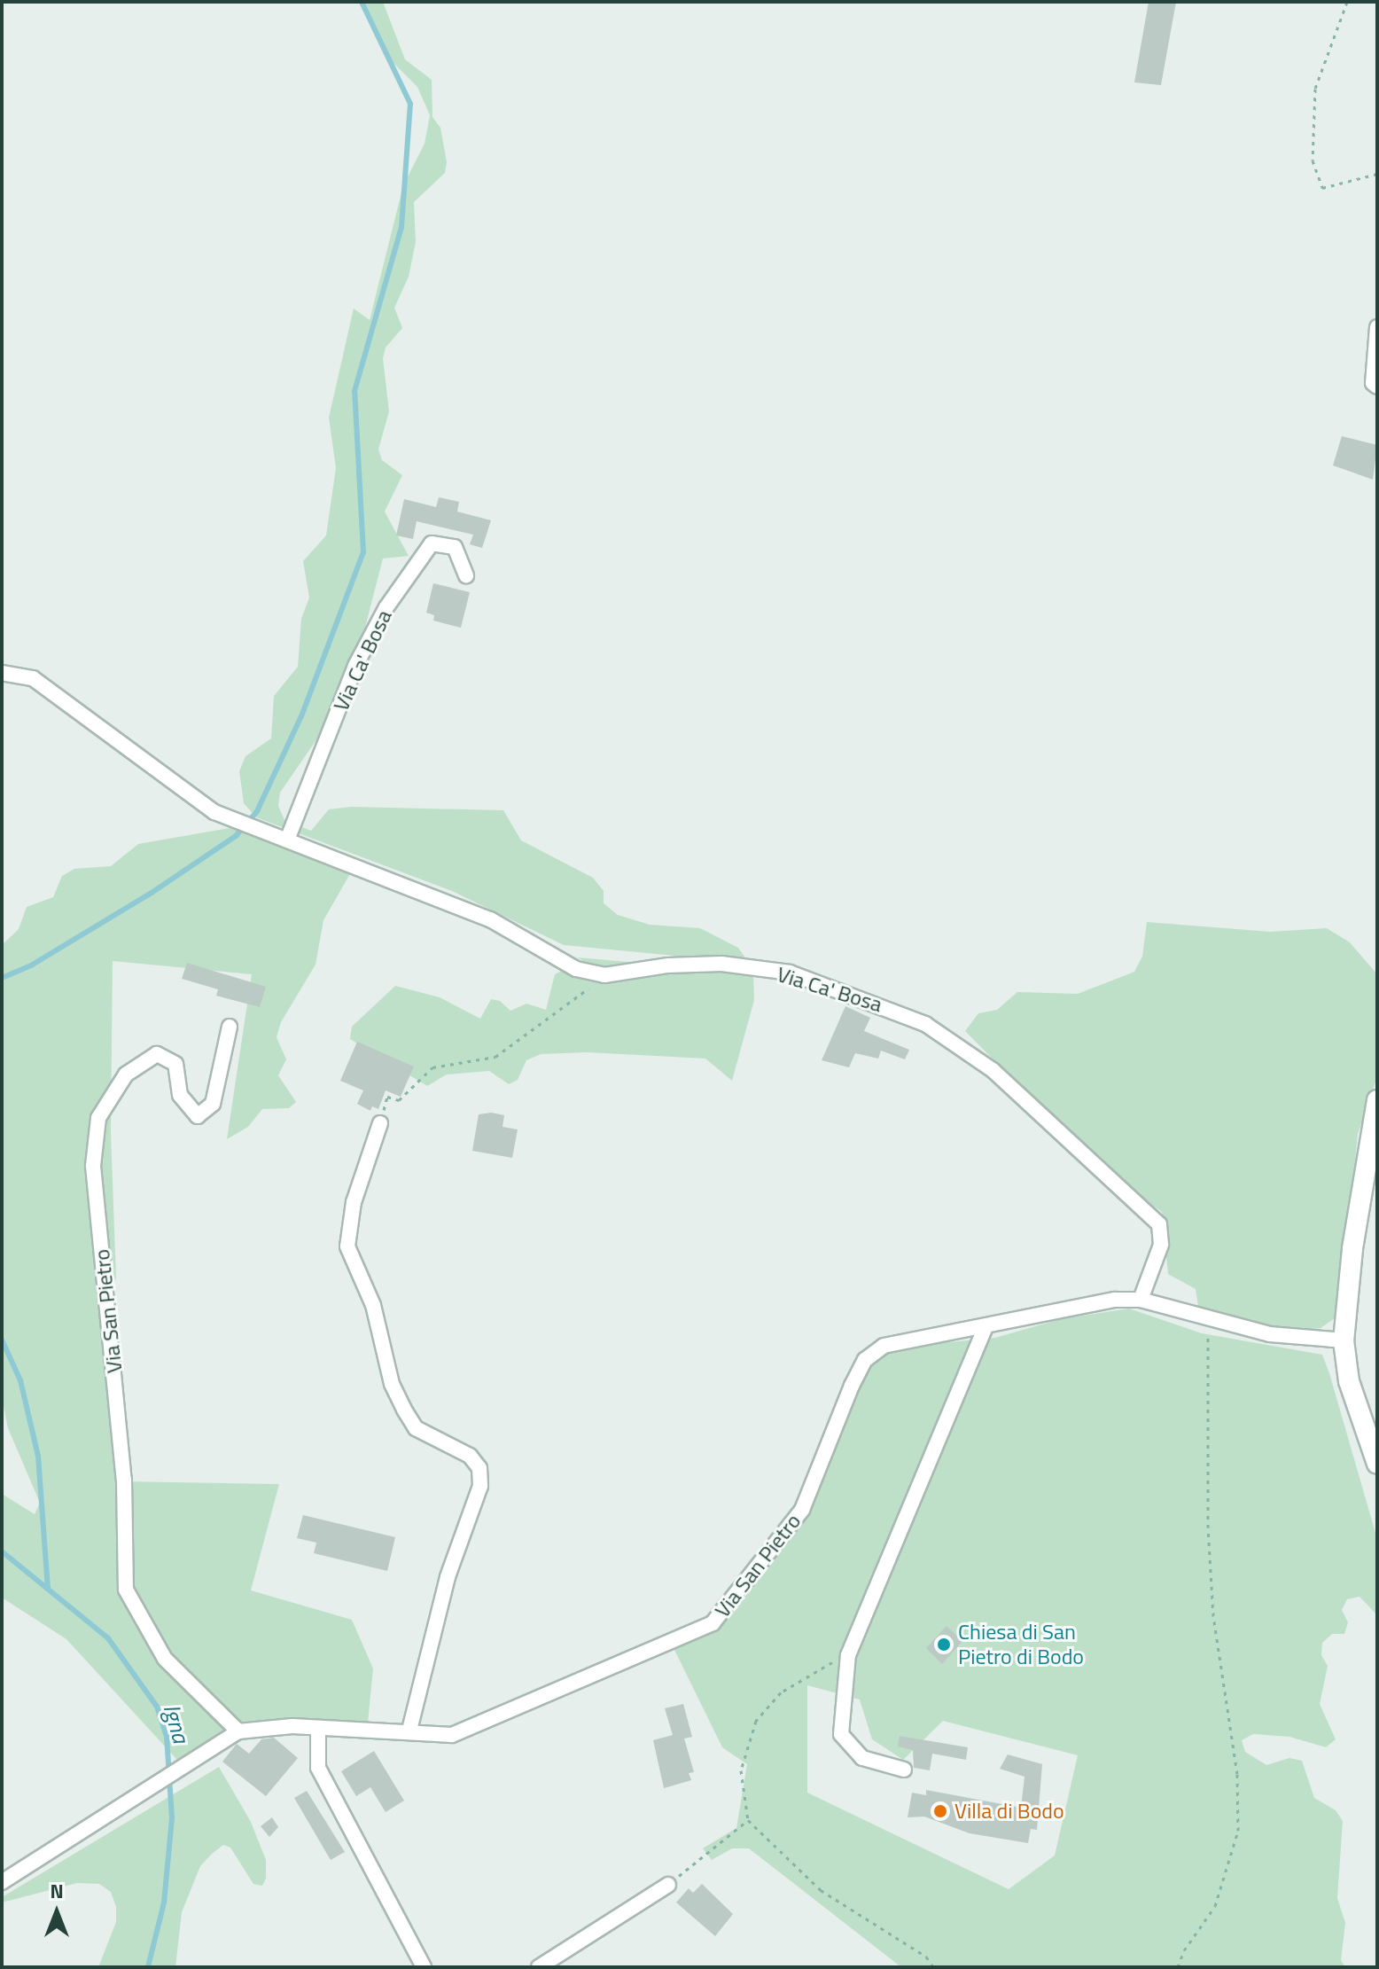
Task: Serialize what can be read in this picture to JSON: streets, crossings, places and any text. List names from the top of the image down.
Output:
{
  "streets": {
    "street": ["Via Ca' Bosa", "Via San Pietro"]
  },
  "crossings": [
    ["Via Ca' Bosa", "Via San Pietro"]
  ],
  "water": ["Igna"],
  "places": ["Chiesa di San Pietro di Bodo", "Villa di Bodo"],
  "north": "top"
}
